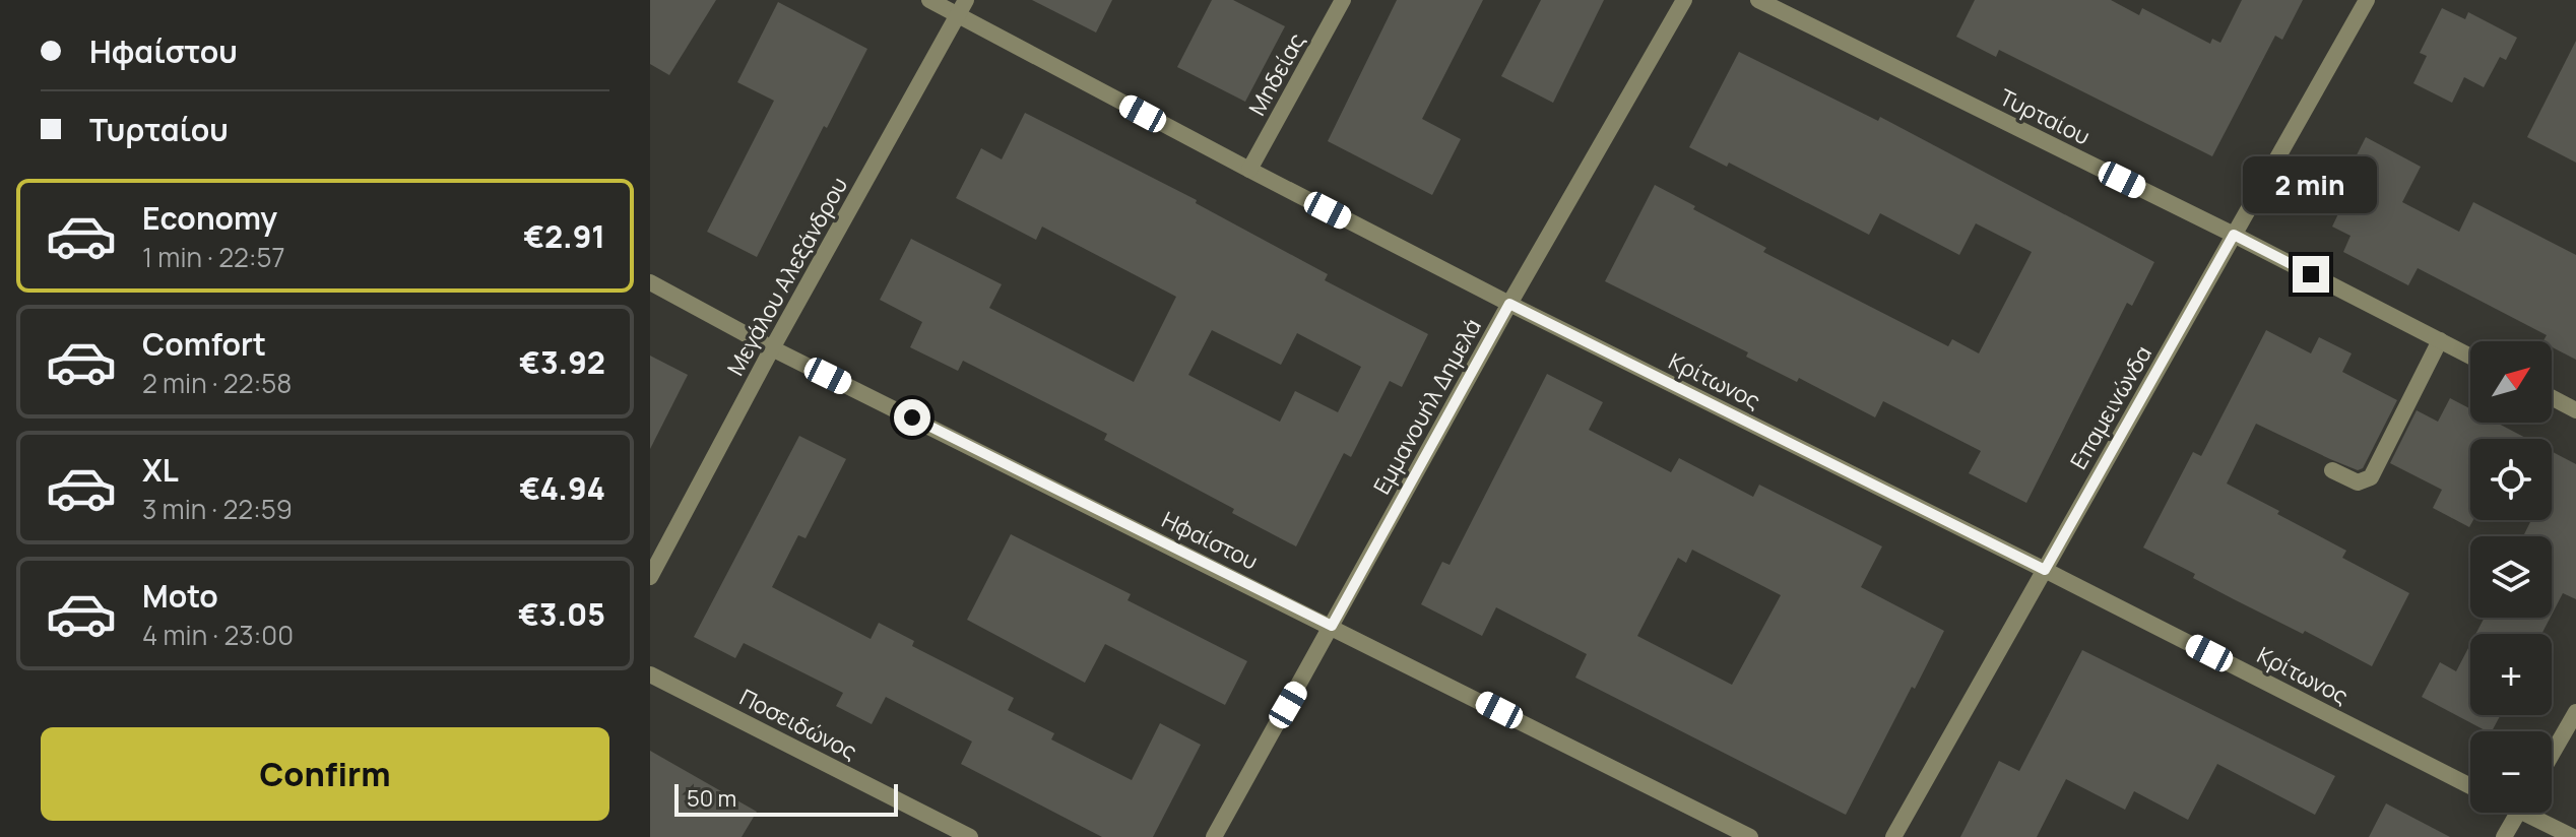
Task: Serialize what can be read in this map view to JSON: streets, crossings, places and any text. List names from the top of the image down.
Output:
{
  "streets": {
    "street": [
      "Μηδείας",
      "Τυρταίου",
      "Μεγάλου Αλεξάνδρου",
      "Κρίτωνος",
      "Εμμανουήλ Δημελά",
      "Επαμεινώνδα",
      "Ηφαίστου",
      "Ποσειδώνος"
    ]
  },
  "crossings": [
    ["Μηδείας", "Κρίτωνος"],
    ["Τυρταίου", "Επαμεινώνδα"],
    ["Μεγάλου Αλεξάνδρου", "Κρίτωνος"],
    ["Μεγάλου Αλεξάνδρου", "Ηφαίστου"],
    ["Κρίτωνος", "Εμμανουήλ Δημελά"],
    ["Κρίτωνος", "Επαμεινώνδα"],
    ["Εμμανουήλ Δημελά", "Ηφαίστου"]
  ],
  "scale_bar": "50 m",
  "north": "top right",
  "page": {
    "banner": ["Ηφαίστου", "Τυρταίου"],
    "bubble": "2 min",
    "list": [
      {
        "name": "Economy",
        "note": "1 min · 22:57",
        "value": "€2.91"
      },
      {
        "name": "Comfort",
        "note": "2 min · 22:58",
        "value": "€3.92"
      },
      {
        "name": "XL",
        "note": "3 min · 22:59",
        "value": "€4.94"
      },
      {
        "name": "Moto",
        "note": "4 min · 23:00",
        "value": "€3.05"
      }
    ],
    "map_buttons": ["+", "−"],
    "buttons": "Confirm",
    "scale": "50 m"
  }
}
